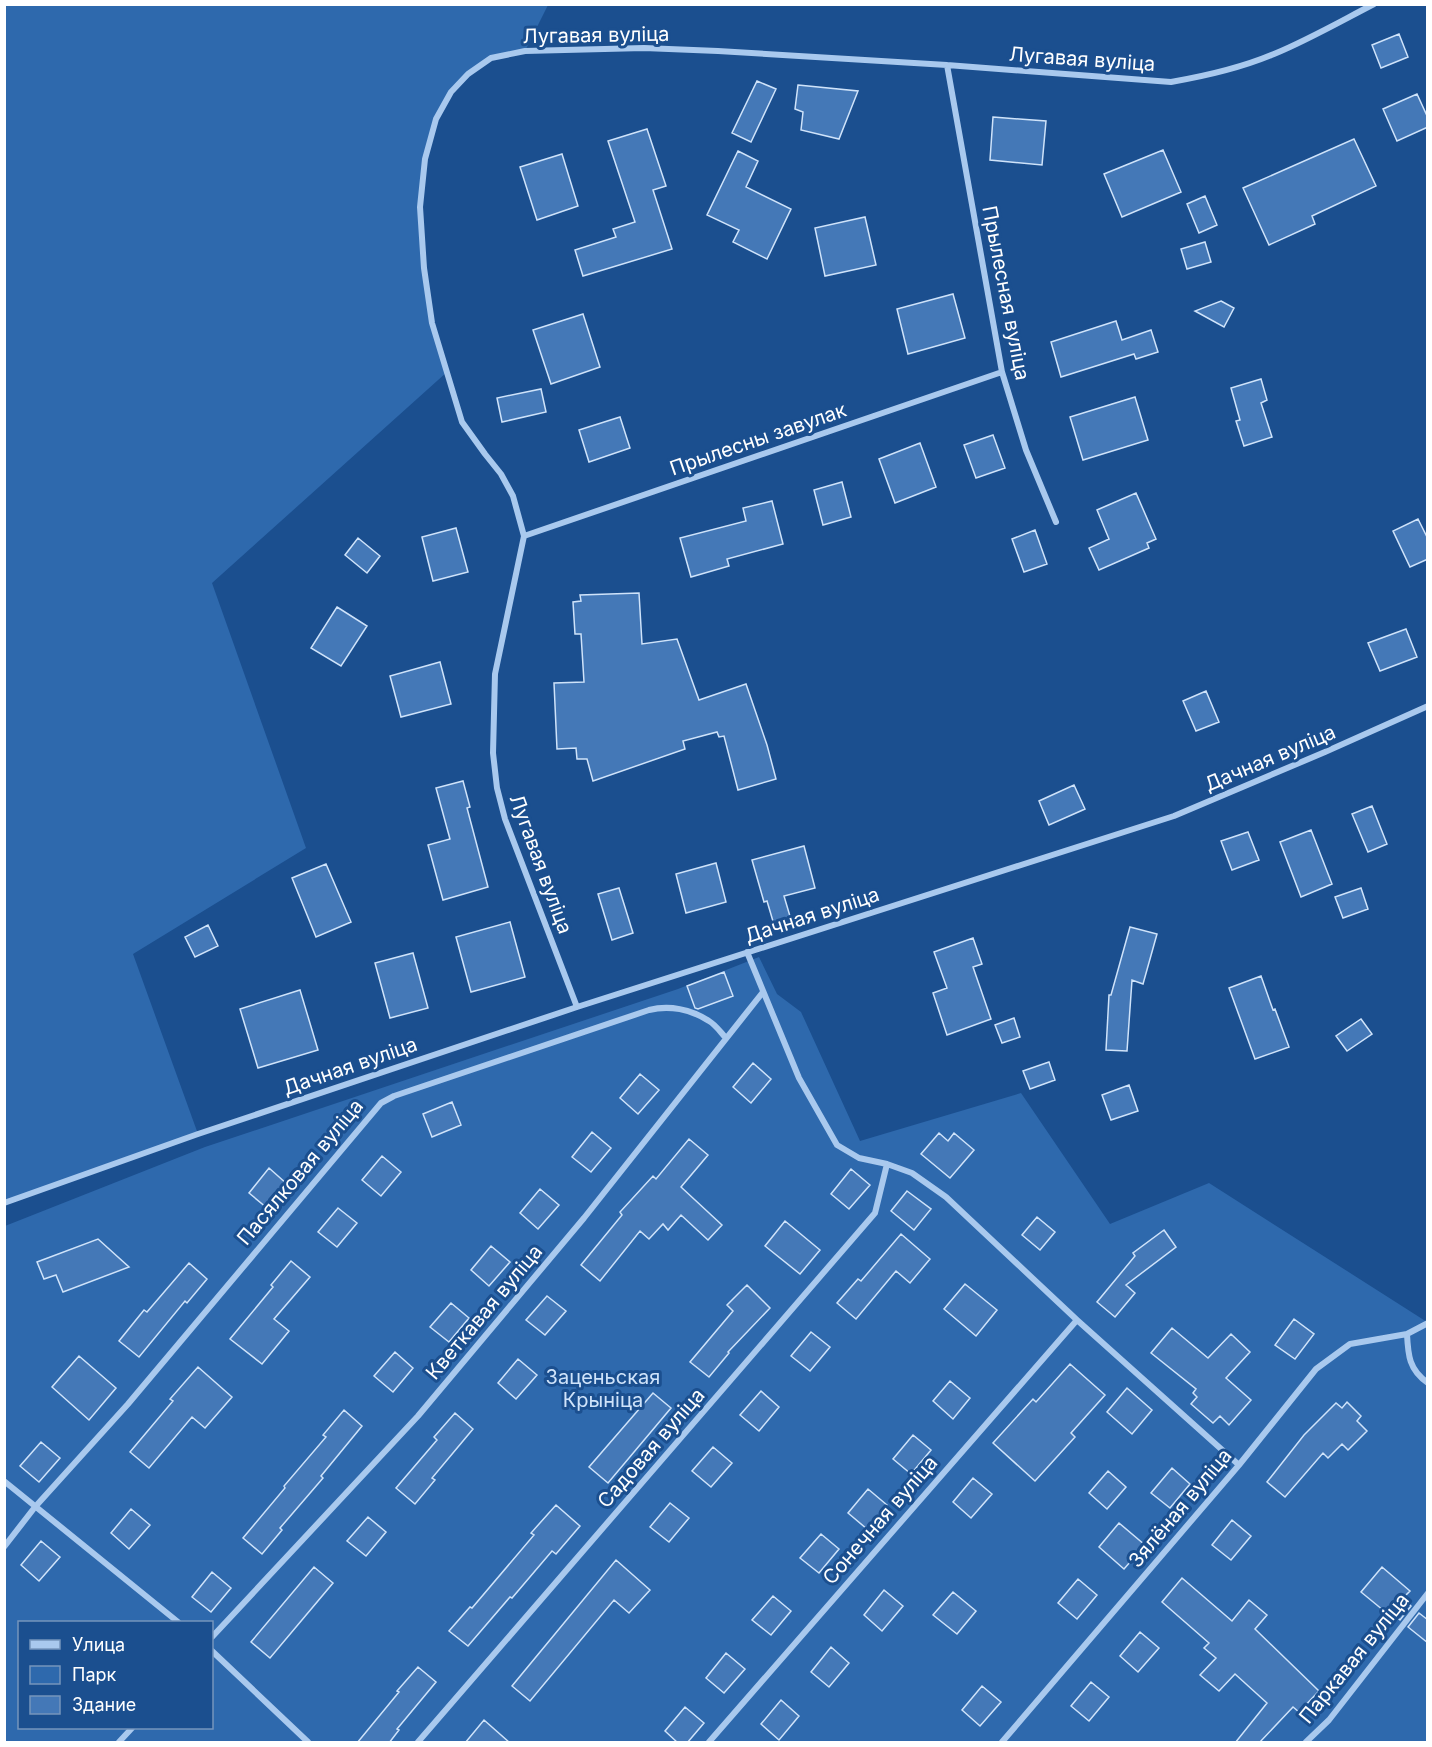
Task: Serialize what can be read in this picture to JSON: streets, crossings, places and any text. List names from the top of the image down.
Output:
{
  "streets": {
    "street": [
      "Лугавая вуліца",
      "Прылесная вуліца",
      "Прылесны завулак",
      "Дачная вуліца",
      "Пасялковая вуліца",
      "Кветкавая вуліца",
      "Садовая вуліца",
      "Зялёная вуліца",
      "Сонечная вуліца",
      "Паркавая вуліца"
    ]
  },
  "crossings": [
    ["Лугавая вуліца", "Прылесная вуліца"],
    ["Лугавая вуліца", "Прылесны завулак"],
    ["Лугавая вуліца", "Дачная вуліца"],
    ["Прылесная вуліца", "Прылесны завулак"],
    ["Пасялковая вуліца", "Кветкавая вуліца"]
  ],
  "parks": ["Заценьская Крыніца"],
  "legend": ["Улица", "Парк", "Здание"]
}
